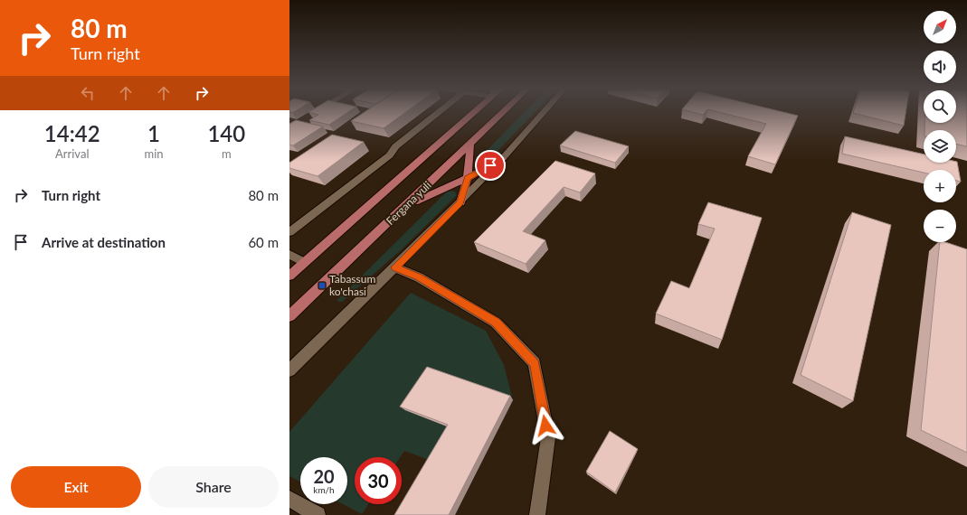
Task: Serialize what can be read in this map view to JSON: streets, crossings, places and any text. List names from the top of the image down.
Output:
{
  "streets": {
    "main road": ["Fergana yuli"]
  },
  "places": {
    "transit": ["Tabassum ko'chasi"]
  },
  "north": "top right",
  "page": {
    "turn": ["80 m", "Turn right"],
    "map_buttons": ["+", "−"],
    "eta": [
      "14:42",
      "Arrival",
      "1",
      "min",
      "140",
      "m"
    ],
    "list": [
      {
        "name": "Turn right",
        "value": "80 m"
      },
      {
        "name": "Arrive at destination",
        "value": "60 m"
      }
    ],
    "speed": "20 km/h",
    "limit": "30",
    "buttons": ["Exit", "Share"]
  }
}
